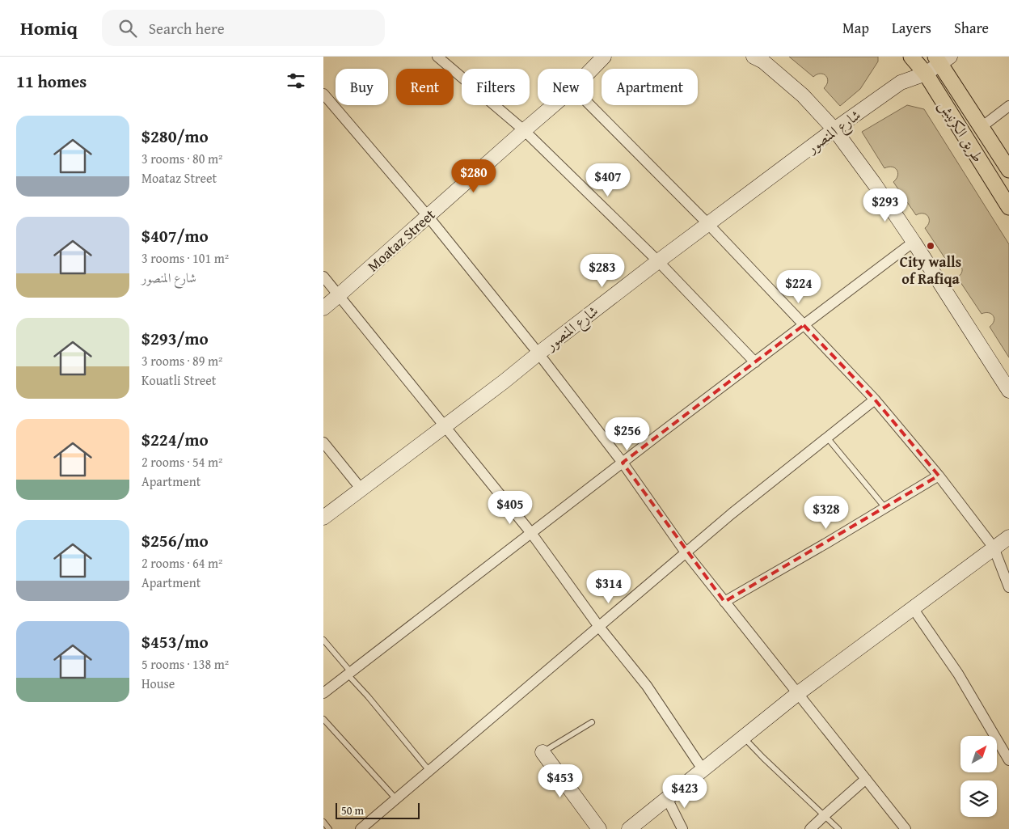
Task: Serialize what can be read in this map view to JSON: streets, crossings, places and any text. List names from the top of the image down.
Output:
{
  "streets": {
    "main road": ["طريق الكرنيش"],
    "street": ["شارع المنصور", "Moataz Street"]
  },
  "crossings": [
    ["شارع المنصور", "طريق الكرنيش"]
  ],
  "places": ["City walls of Rafiqa"],
  "scale_bar": "50 m",
  "north": "top right",
  "page": {
    "header": "Homiq",
    "search": "Search here",
    "nav": ["Map", "Layers", "Share"],
    "heading": "11 homes",
    "chip": [
      "Buy",
      "Rent",
      "Filters",
      "New",
      "Apartment"
    ],
    "list": [
      {
        "name": "$280/mo",
        "note": "3 rooms · 80 m² · Moataz Street"
      },
      {
        "name": "$407/mo",
        "note": "3 rooms · 101 m² · شارع المنصور"
      },
      {
        "name": "$293/mo",
        "note": "3 rooms · 89 m² · Kouatli Street"
      },
      {
        "name": "$224/mo",
        "note": "2 rooms · 54 m² · Apartment"
      },
      {
        "name": "$256/mo",
        "note": "2 rooms · 64 m² · Apartment"
      },
      {
        "name": "$453/mo",
        "note": "5 rooms · 138 m² · House"
      }
    ],
    "price": [
      "$280",
      "$407",
      "$293",
      "$283",
      "$224",
      "$256",
      "$405",
      "$328",
      "$314",
      "$453",
      "$423"
    ],
    "scale": "50 m"
  }
}
